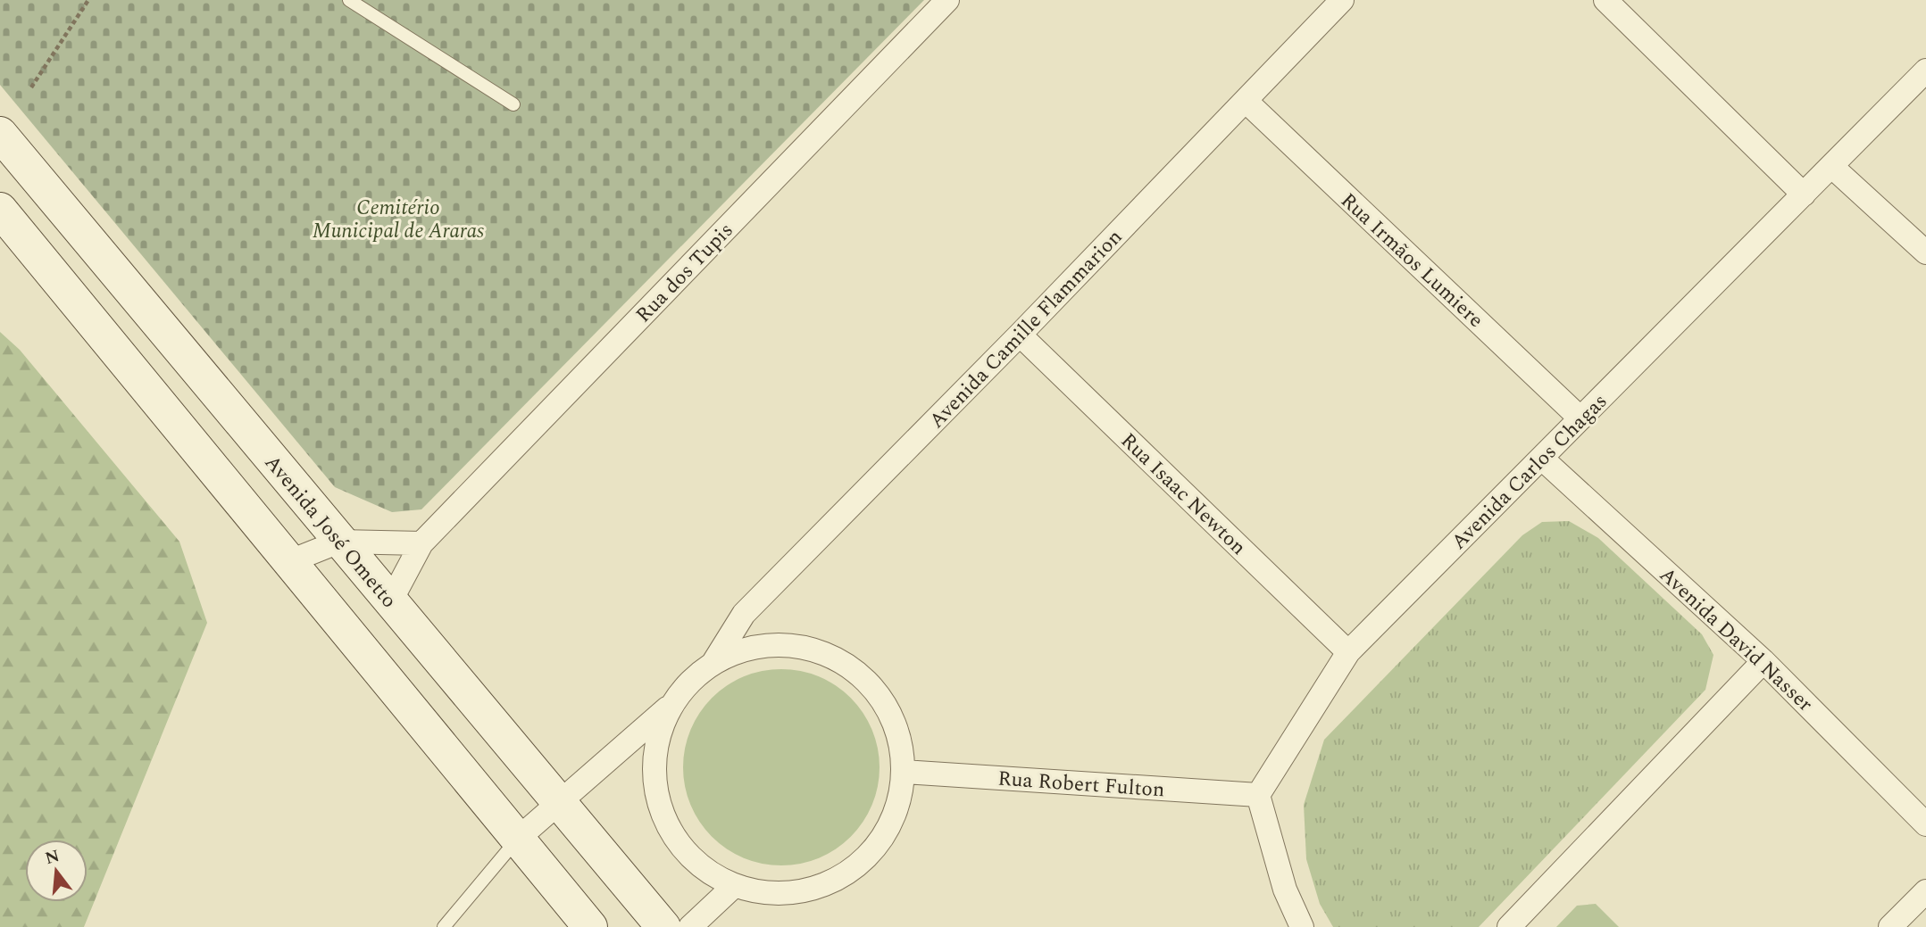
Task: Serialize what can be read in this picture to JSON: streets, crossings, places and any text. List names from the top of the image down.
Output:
{
  "streets": {
    "street": [
      "Rua Irmãos Lumiere",
      "Rua dos Tupis",
      "Avenida Camille Flammarion",
      "Avenida Carlos Chagas",
      "Rua Isaac Newton",
      "Avenida José Ometto",
      "Avenida David Nasser",
      "Rua Robert Fulton"
    ]
  },
  "crossings": [
    ["Rua Irmãos Lumiere", "Avenida Camille Flammarion"],
    ["Rua Irmãos Lumiere", "Avenida Carlos Chagas"],
    ["Rua dos Tupis", "Avenida José Ometto"],
    ["Avenida Camille Flammarion", "Rua Isaac Newton"],
    ["Avenida Carlos Chagas", "Rua Isaac Newton"],
    ["Avenida Carlos Chagas", "Avenida David Nasser"],
    ["Avenida Carlos Chagas", "Rua Robert Fulton"]
  ],
  "parks": ["Cemitério Municipal de Araras"],
  "north": "top"
}
